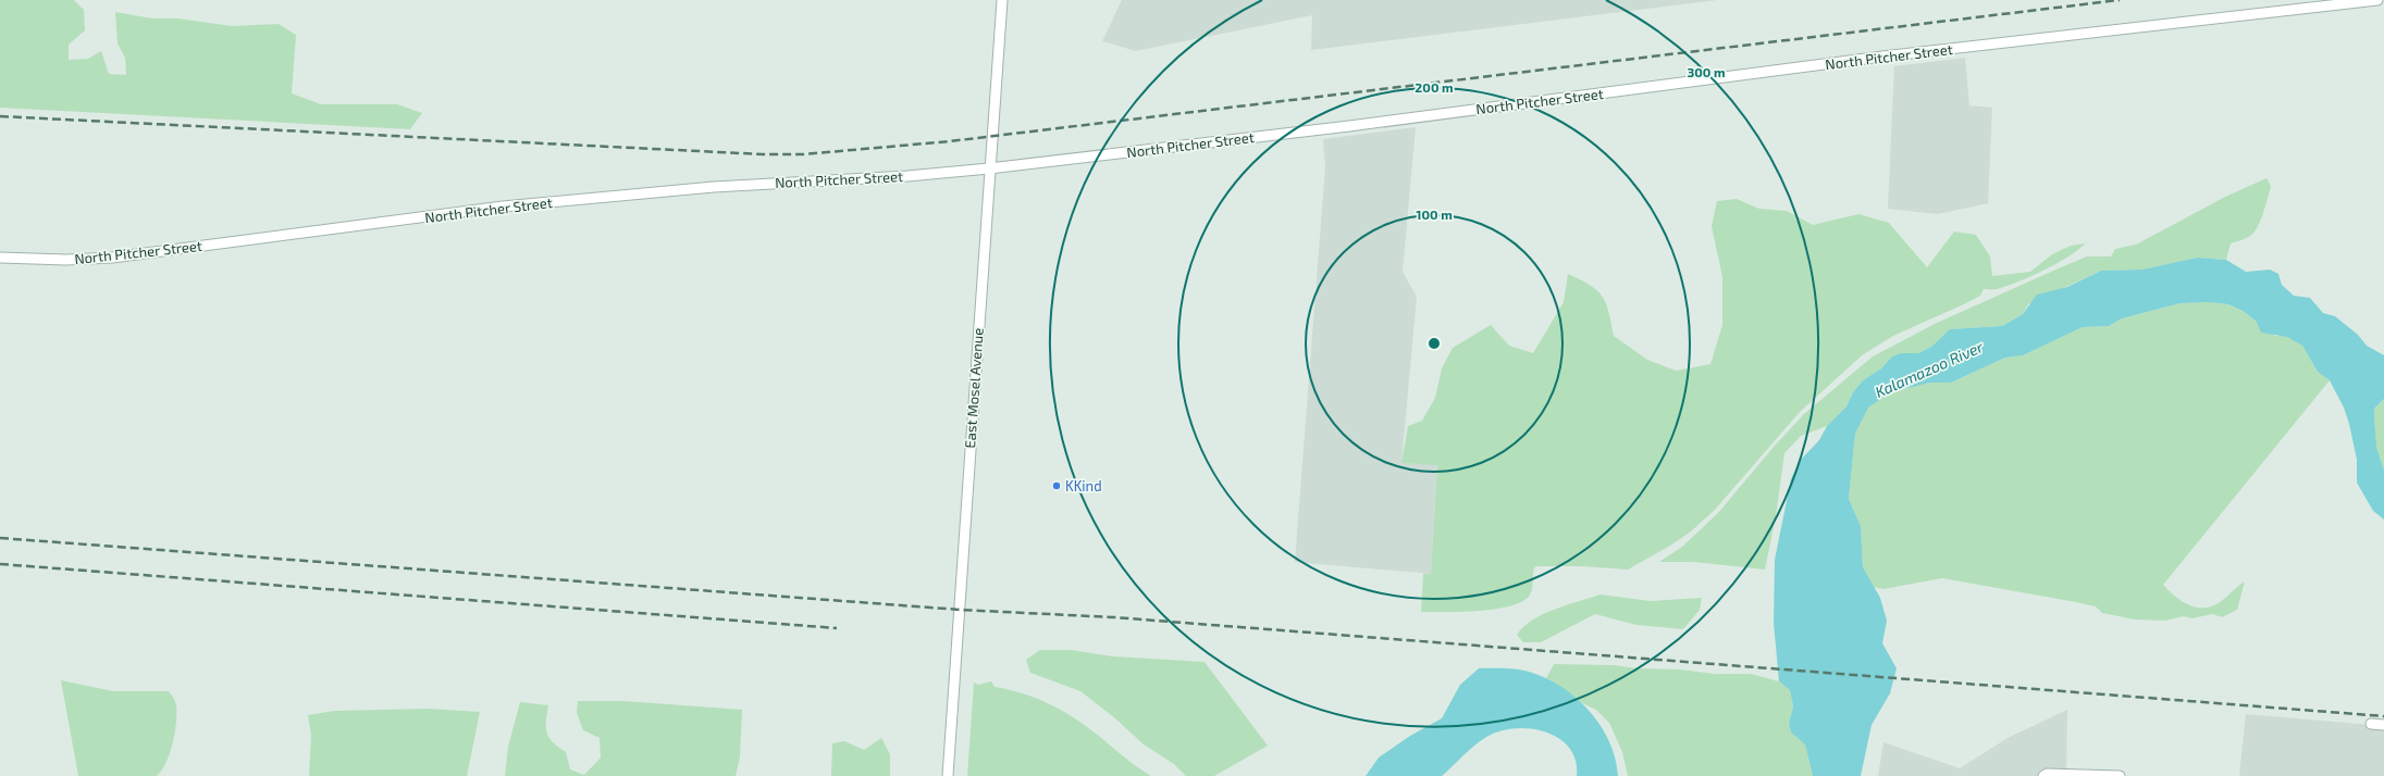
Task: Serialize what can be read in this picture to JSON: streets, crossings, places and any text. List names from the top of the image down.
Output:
{
  "streets": {
    "street": ["North Pitcher Street", "East Mosel Avenue"]
  },
  "crossings": [
    ["North Pitcher Street", "East Mosel Avenue"]
  ],
  "water": ["Kalamazoo River"],
  "places": ["KKind"],
  "rings": ["300 m", "200 m", "100 m"]
}
